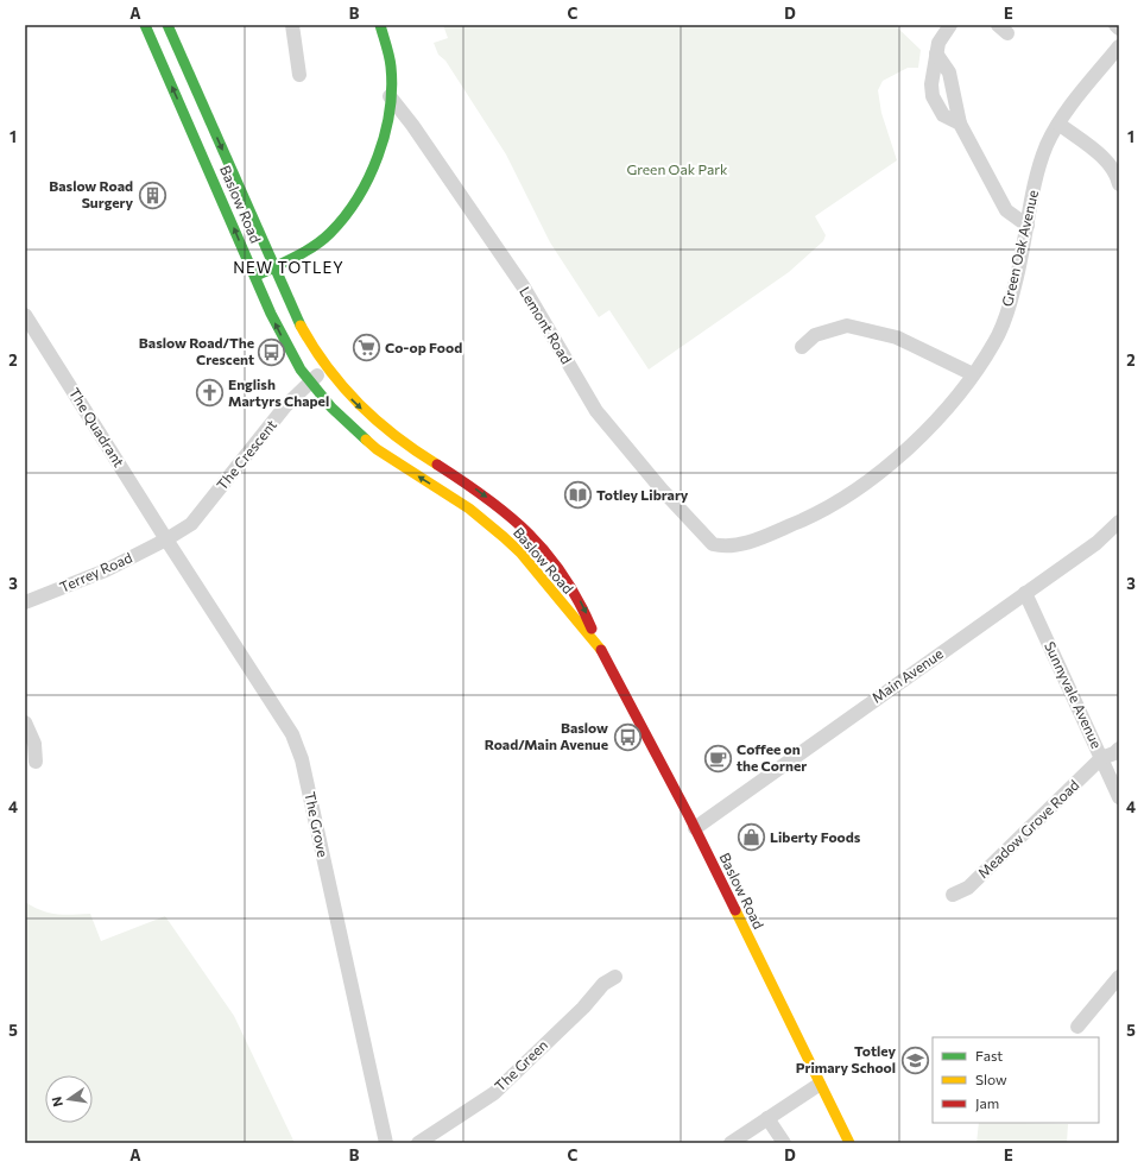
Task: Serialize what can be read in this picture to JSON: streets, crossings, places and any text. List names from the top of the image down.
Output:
{
  "streets": {
    "main road": ["Baslow Road"],
    "street": [
      "Green Oak Avenue",
      "Lemont Road",
      "The Quadrant",
      "The Crescent",
      "Terrey Road",
      "Main Avenue",
      "Sunnyvale Avenue",
      "The Grove",
      "Meadow Grove Road",
      "The Green"
    ]
  },
  "crossings": [
    ["Baslow Road", "The Crescent"],
    ["Baslow Road", "Main Avenue"],
    ["Green Oak Avenue", "Lemont Road"],
    ["The Quadrant", "The Crescent"],
    ["The Quadrant", "Terrey Road"],
    ["The Quadrant", "The Grove"],
    ["The Crescent", "Terrey Road"],
    ["The Crescent", "The Grove"],
    ["Terrey Road", "The Grove"],
    ["Main Avenue", "Sunnyvale Avenue"],
    ["Sunnyvale Avenue", "Meadow Grove Road"]
  ],
  "districts": ["NEW TOTLEY"],
  "parks": ["Green Oak Park"],
  "places": {
    "building": ["Baslow Road Surgery"],
    "supermarket": ["Co-op Food"],
    "bus stop": ["Baslow Road/The Crescent", "Baslow Road/Main Avenue"],
    "church": ["English Martyrs Chapel"],
    "library": ["Totley Library"],
    "cafe": ["Coffee on the Corner"],
    "shop": ["Liberty Foods"],
    "school or university": ["Totley Primary School"]
  },
  "legend": ["Fast", "Slow", "Jam"],
  "north": "left",
  "grid": {
    "columns": [
      "A",
      "B",
      "C",
      "D",
      "E"
    ],
    "rows": [
      "1",
      "2",
      "3",
      "4",
      "5"
    ]
  }
}
